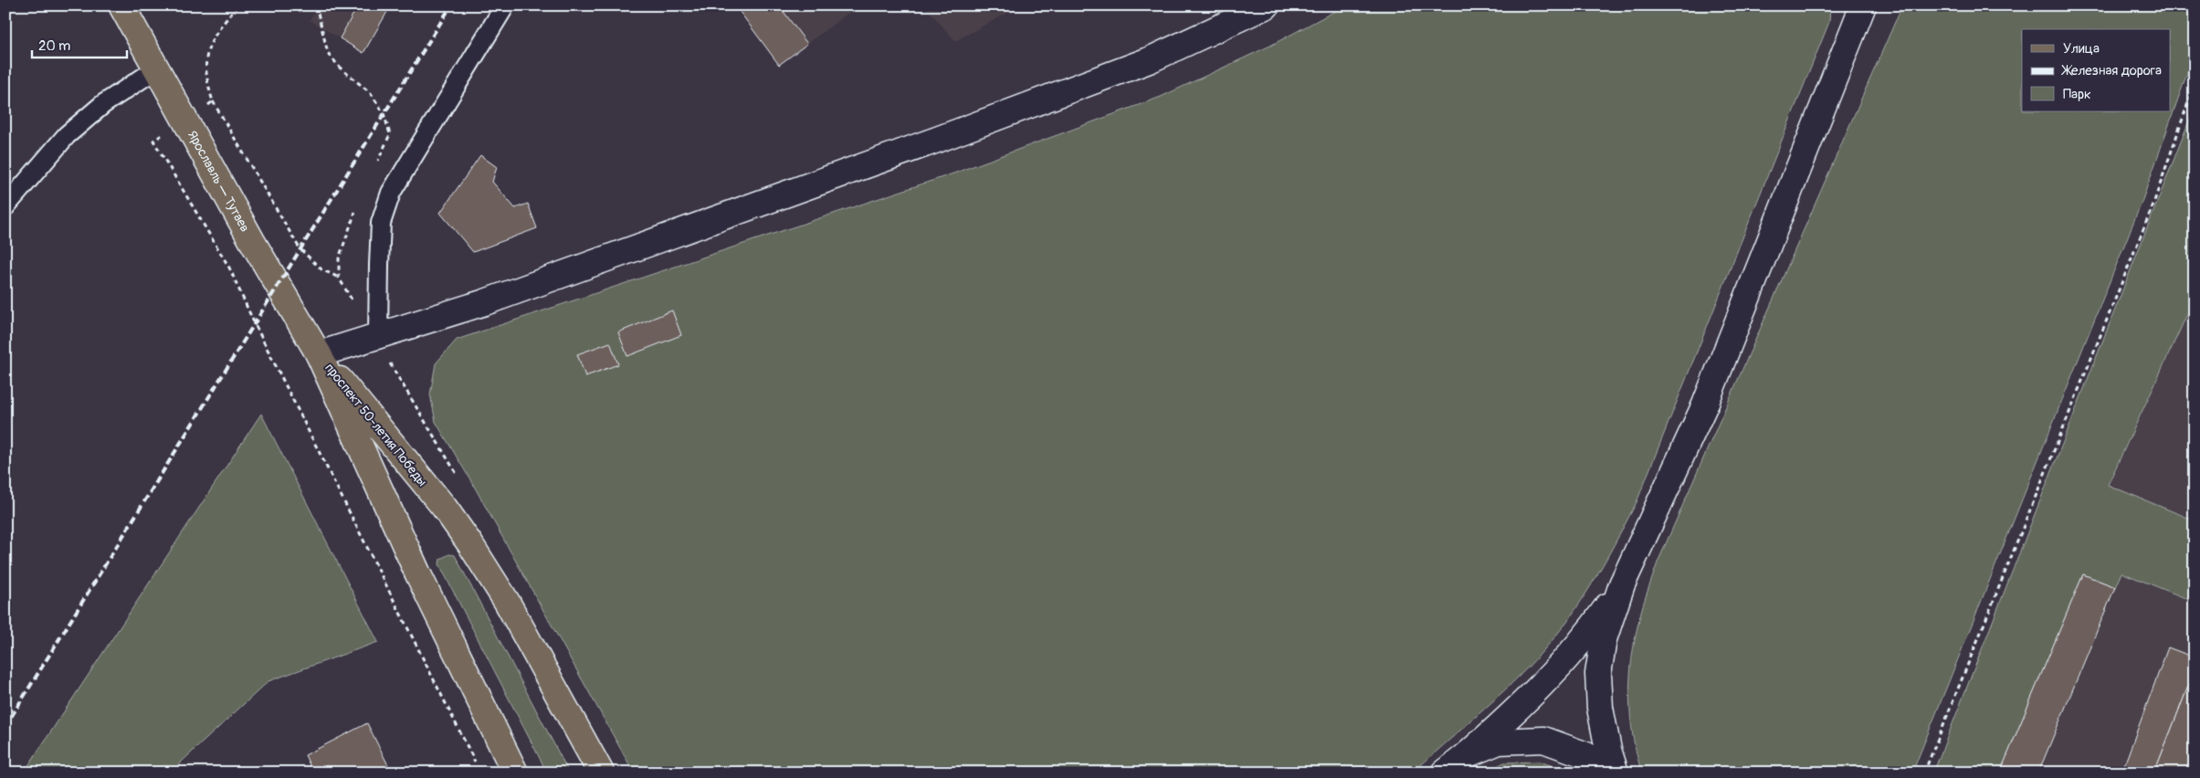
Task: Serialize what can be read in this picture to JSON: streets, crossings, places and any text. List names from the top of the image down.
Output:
{
  "streets": {
    "main road": ["Ярославль — Тутаев", "проспект 50-летия Победы"]
  },
  "crossings": [
    ["Ярославль — Тутаев", "проспект 50-летия Победы"]
  ],
  "legend": ["Улица", "Железная дорога", "Парк"],
  "scale_bar": "20 m"
}
